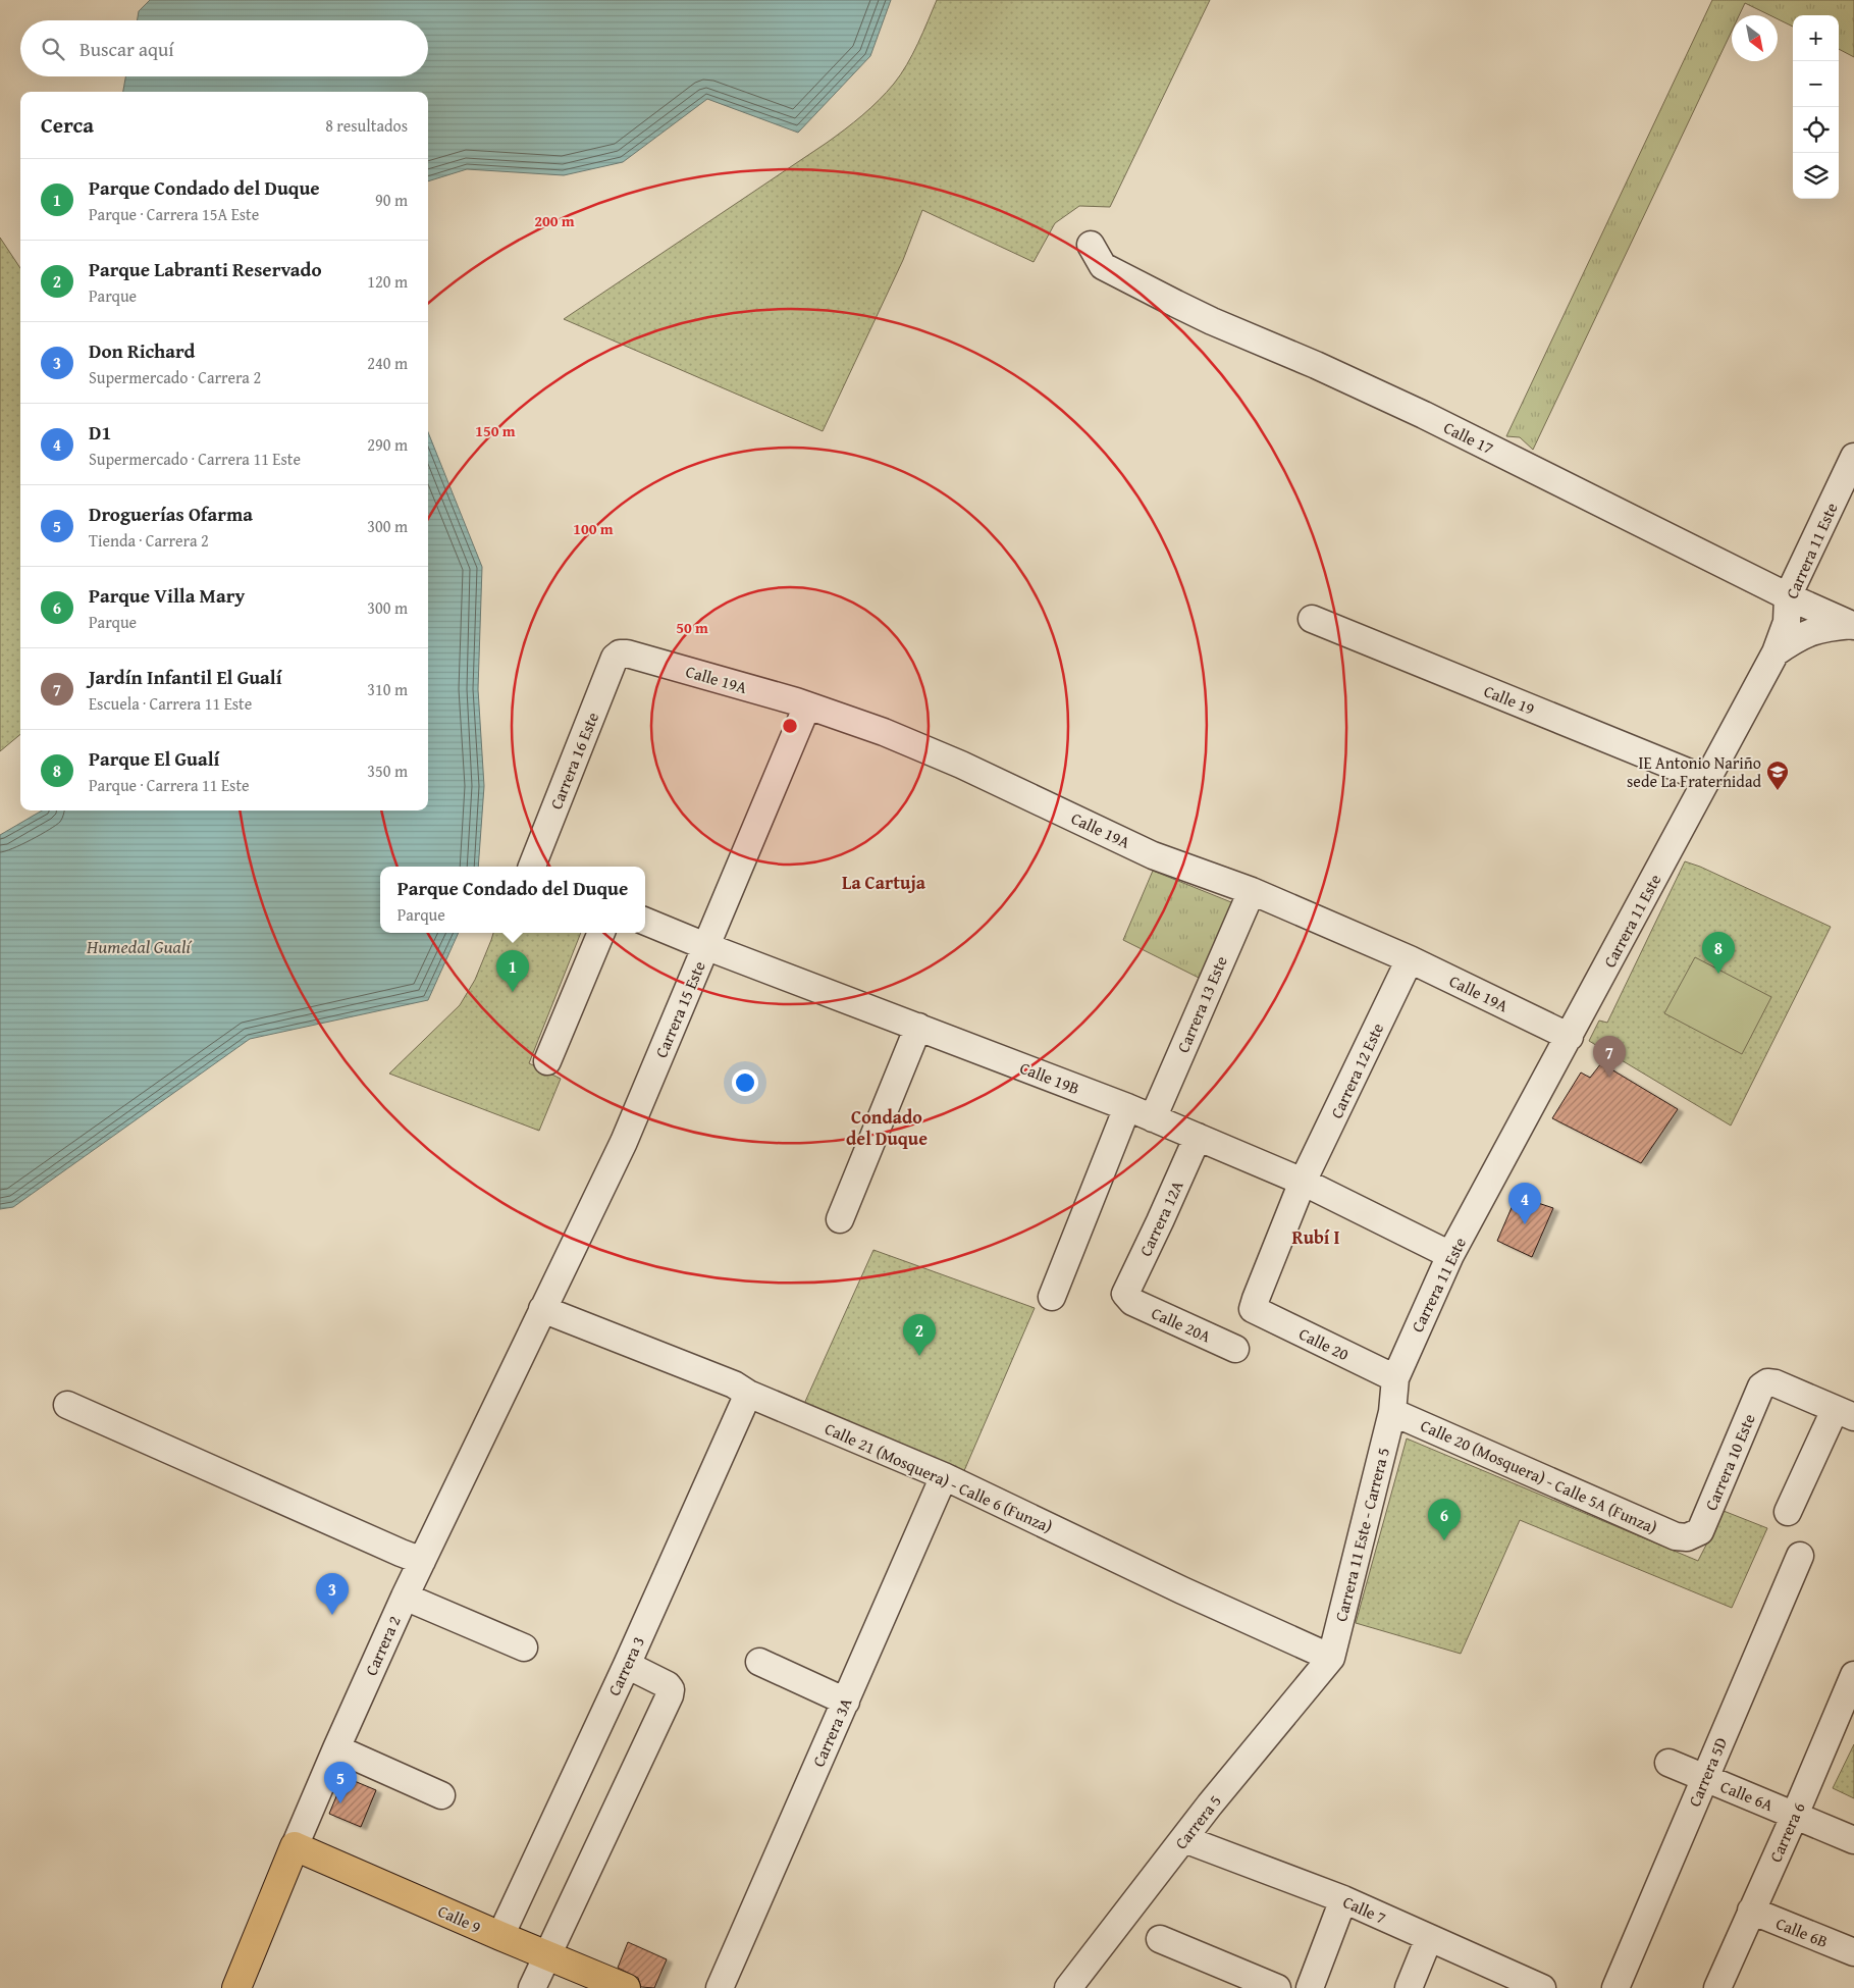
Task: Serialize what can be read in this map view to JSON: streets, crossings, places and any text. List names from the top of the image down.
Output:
{
  "streets": {
    "main road": ["Carrera 2", "Calle 9"],
    "street": [
      "Calle 17",
      "Carrera 11 Este",
      "Calle 19A",
      "Calle 19",
      "Carrera 16 Este",
      "Carrera 13 Este",
      "Carrera 15 Este",
      "Carrera 12 Este",
      "Calle 19B",
      "Carrera 12A",
      "Calle 20A",
      "Calle 20",
      "Carrera 10 Este",
      "Calle 20 (Mosquera) - Calle 5A (Funza)",
      "Calle 21 (Mosquera) - Calle 6 (Funza)",
      "Carrera 11 Este - Carrera 5",
      "Carrera 3",
      "Carrera 3A",
      "Carrera 5D",
      "Calle 6A",
      "Carrera 5",
      "Carrera 6",
      "Calle 7",
      "Calle 6B"
    ]
  },
  "crossings": [
    ["Calle 17", "Carrera 11 Este"],
    ["Carrera 11 Este", "Calle 19A"],
    ["Carrera 11 Este", "Calle 19"],
    ["Carrera 11 Este", "Calle 19B"],
    ["Carrera 11 Este", "Calle 20"],
    ["Calle 19A", "Carrera 16 Este"],
    ["Calle 19A", "Carrera 13 Este"],
    ["Calle 19A", "Carrera 15 Este"],
    ["Calle 19A", "Carrera 12 Este"],
    ["Carrera 13 Este", "Calle 19B"],
    ["Carrera 15 Este", "Calle 19B"],
    ["Carrera 15 Este", "Calle 21 (Mosquera) - Calle 6 (Funza)"],
    ["Carrera 15 Este", "Carrera 2"],
    ["Carrera 12 Este", "Calle 19B"],
    ["Carrera 12 Este", "Calle 20"],
    ["Calle 19B", "Carrera 12A"],
    ["Carrera 12A", "Calle 20A"],
    ["Carrera 10 Este", "Calle 20 (Mosquera) - Calle 5A (Funza)"],
    ["Calle 20 (Mosquera) - Calle 5A (Funza)", "Carrera 11 Este - Carrera 5"],
    ["Calle 21 (Mosquera) - Calle 6 (Funza)", "Carrera 11 Este - Carrera 5"],
    ["Calle 21 (Mosquera) - Calle 6 (Funza)", "Carrera 2"],
    ["Calle 21 (Mosquera) - Calle 6 (Funza)", "Carrera 3"],
    ["Calle 21 (Mosquera) - Calle 6 (Funza)", "Carrera 3A"],
    ["Calle 21 (Mosquera) - Calle 6 (Funza)", "Carrera 5"],
    ["Carrera 11 Este - Carrera 5", "Carrera 5"],
    ["Carrera 2", "Calle 9"],
    ["Carrera 3", "Calle 9"],
    ["Carrera 5D", "Calle 6A"],
    ["Calle 6A", "Carrera 6"],
    ["Carrera 5", "Calle 7"],
    ["Carrera 6", "Calle 6B"]
  ],
  "districts": ["La Cartuja", "Condado del Duque", "Rubí I"],
  "water": ["Humedal Gualí"],
  "places": {
    "school or university": ["IE Antonio Nariño sede La Fraternidad"]
  },
  "north": "bottom right",
  "page": {
    "map_buttons": ["+", "−"],
    "search": "Buscar aquí",
    "heading": ["Cerca", "8 resultados"],
    "list": [
      {
        "mark": "1",
        "name": "Parque Condado del Duque",
        "note": "Parque · Carrera 15A Este",
        "value": "90 m"
      },
      {
        "mark": "2",
        "name": "Parque Labranti Reservado",
        "note": "Parque",
        "value": "120 m"
      },
      {
        "mark": "3",
        "name": "Don Richard",
        "note": "Supermercado · Carrera 2",
        "value": "240 m"
      },
      {
        "mark": "4",
        "name": "D1",
        "note": "Supermercado · Carrera 11 Este",
        "value": "290 m"
      },
      {
        "mark": "5",
        "name": "Droguerías Ofarma",
        "note": "Tienda · Carrera 2",
        "value": "300 m"
      },
      {
        "mark": "6",
        "name": "Parque Villa Mary",
        "note": "Parque",
        "value": "300 m"
      },
      {
        "mark": "7",
        "name": "Jardín Infantil El Gualí",
        "note": "Escuela · Carrera 11 Este",
        "value": "310 m"
      },
      {
        "mark": "8",
        "name": "Parque El Gualí",
        "note": "Parque · Carrera 11 Este",
        "value": "350 m"
      }
    ],
    "popup": ["Parque Condado del Duque", "Parque"],
    "pins": [
      "8",
      "1",
      "7",
      "4",
      "2",
      "6",
      "3",
      "5"
    ]
  },
  "rings": [
    "200 m",
    "150 m",
    "100 m",
    "50 m"
  ]
}
